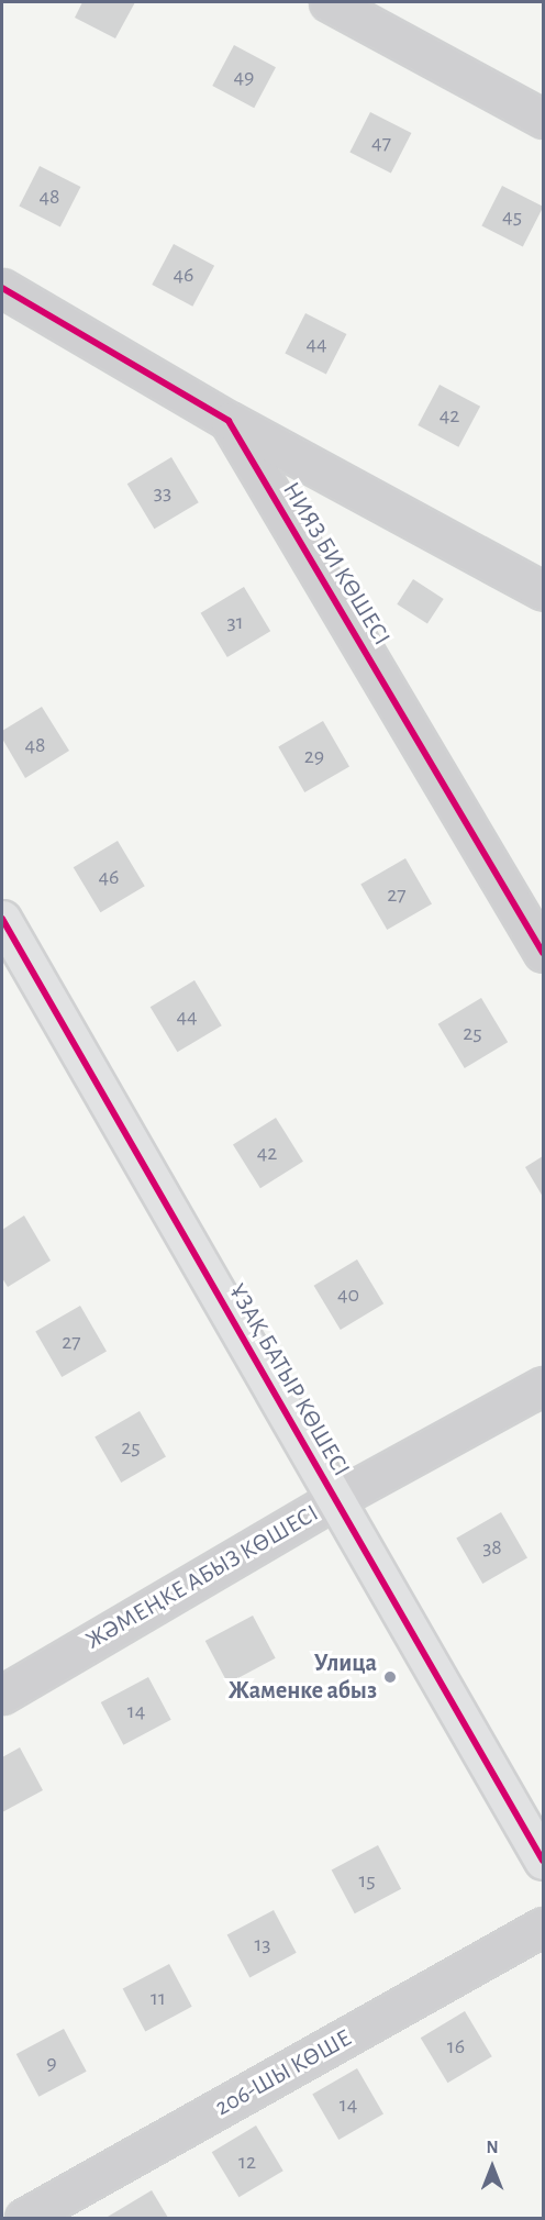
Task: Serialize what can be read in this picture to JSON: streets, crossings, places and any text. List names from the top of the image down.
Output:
{
  "streets": {
    "street": [
      "НИЯЗ БИ КӨШЕСІ",
      "ҰЗАҚ БАТЫР КӨШЕСІ",
      "ЖӘМЕҢКЕ АБЫЗ КӨШЕСІ",
      "206-ШЫ КӨШЕ"
    ]
  },
  "crossings": [
    ["ҰЗАҚ БАТЫР КӨШЕСІ", "ЖӘМЕҢКЕ АБЫЗ КӨШЕСІ"]
  ],
  "places": ["Улица Жаменке абыз"],
  "house_numbers": [
    "49",
    "47",
    "48",
    "45",
    "46",
    "44",
    "42",
    "33",
    "31",
    "48",
    "29",
    "46",
    "27",
    "44",
    "25",
    "42",
    "40",
    "27",
    "25",
    "38",
    "14",
    "15",
    "13",
    "11",
    "16",
    "9",
    "14",
    "12"
  ],
  "north": "top"
}
